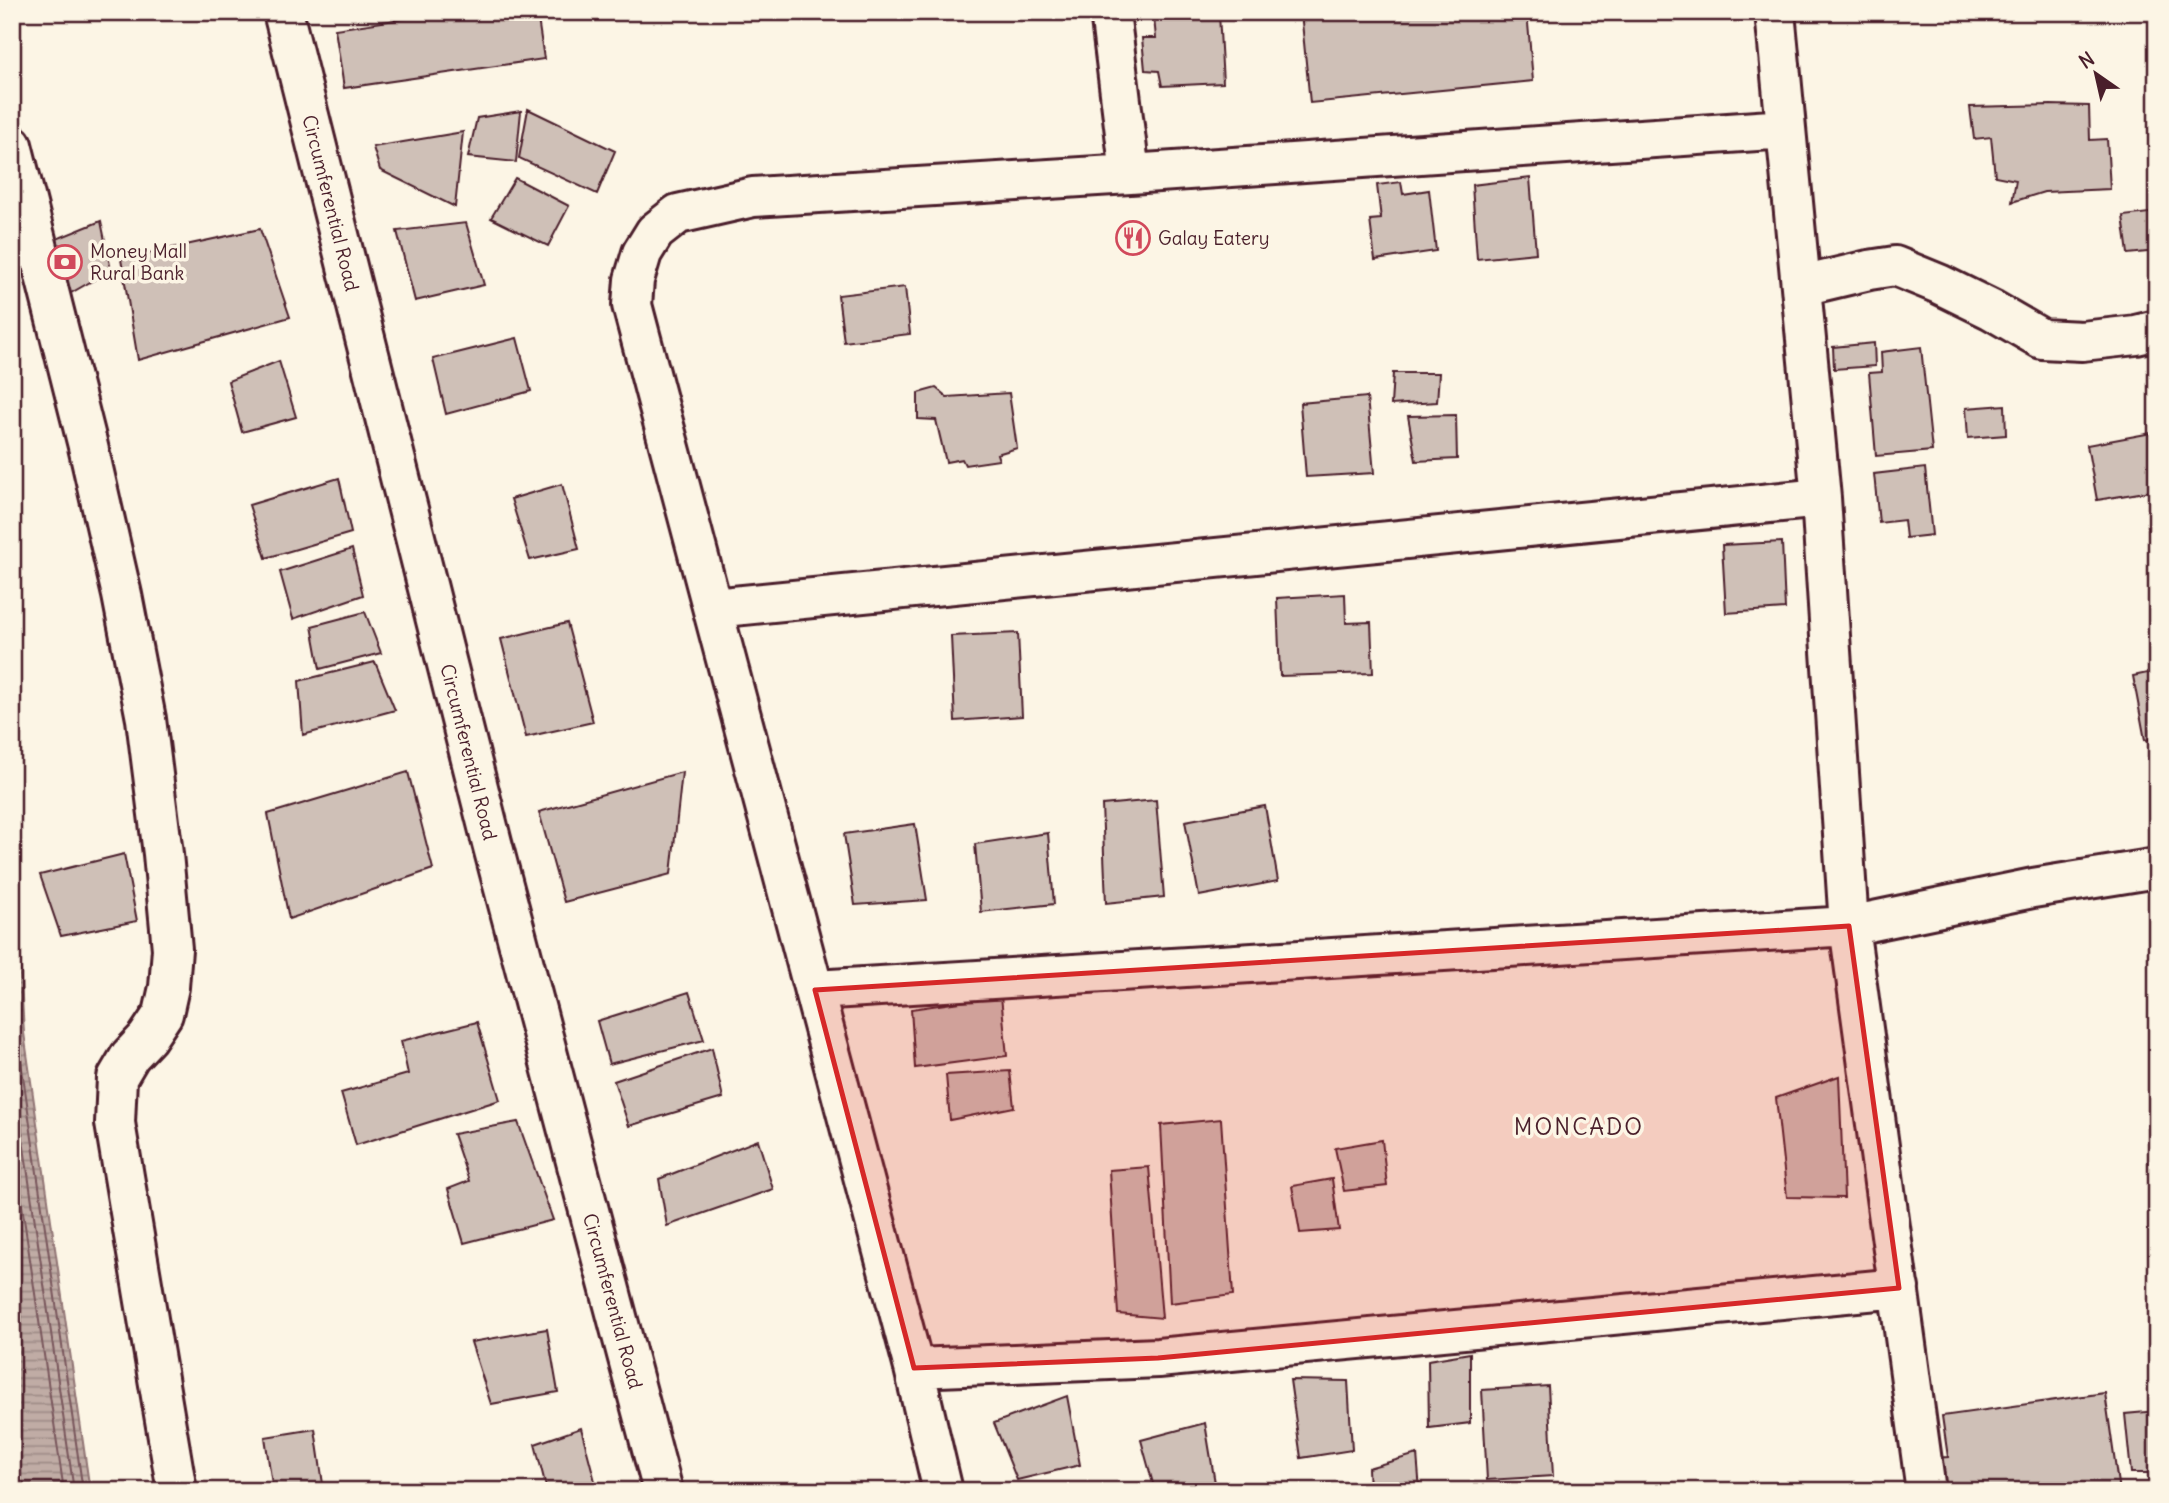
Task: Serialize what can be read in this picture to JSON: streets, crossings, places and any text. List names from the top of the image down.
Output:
{
  "streets": {
    "street": ["Circumferential Road"]
  },
  "districts": ["MONCADO"],
  "places": {
    "restaurant": ["Galay Eatery"],
    "bank": ["Money Mall Rural Bank"]
  },
  "north": "top left"
}
